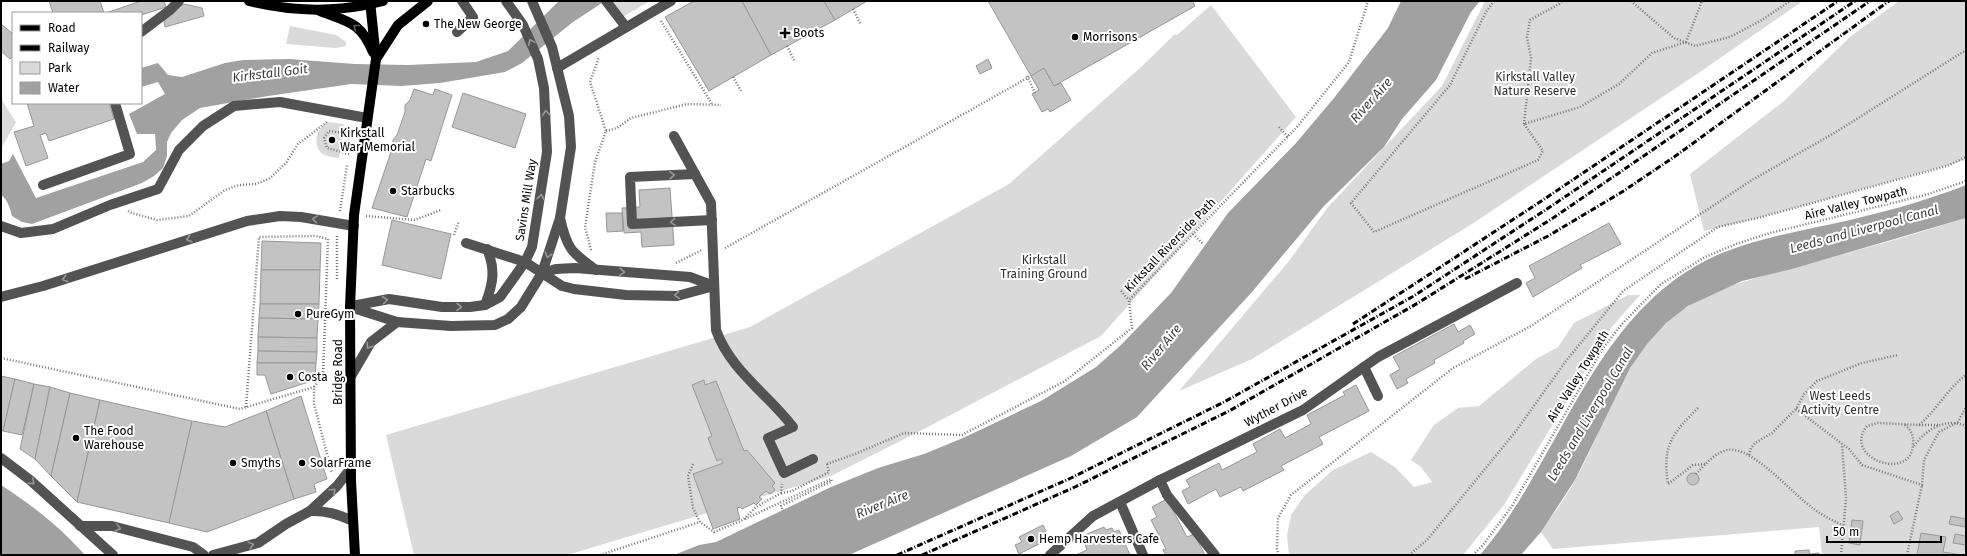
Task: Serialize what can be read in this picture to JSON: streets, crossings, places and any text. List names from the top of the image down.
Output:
{
  "streets": {
    "main road": ["Bridge Road"],
    "street": ["Savins Mill Way", "Wyther Drive"],
    "path": ["Aire Valley Towpath", "Kirkstall Riverside Path"]
  },
  "crossings": [
    ["Savins Mill Way", "Bridge Road"]
  ],
  "water": ["Kirkstall Goit", "River Aire", "Leeds and Liverpool Canal"],
  "parks": ["Kirkstall Valley Nature Reserve", "Kirkstall Training Ground", "West Leeds Activity Centre"],
  "places": {
    "other": [
      "The New George",
      "Morrisons",
      "Kirkstall War Memorial",
      "Starbucks",
      "PureGym",
      "Costa",
      "The Food Warehouse",
      "Smyths",
      "SolarFrame",
      "Hemp Harvesters Cafe"
    ],
    "health": ["Boots"]
  },
  "legend": [
    "Road",
    "Railway",
    "Park",
    "Water"
  ],
  "scale_bar": "50 m"
}
